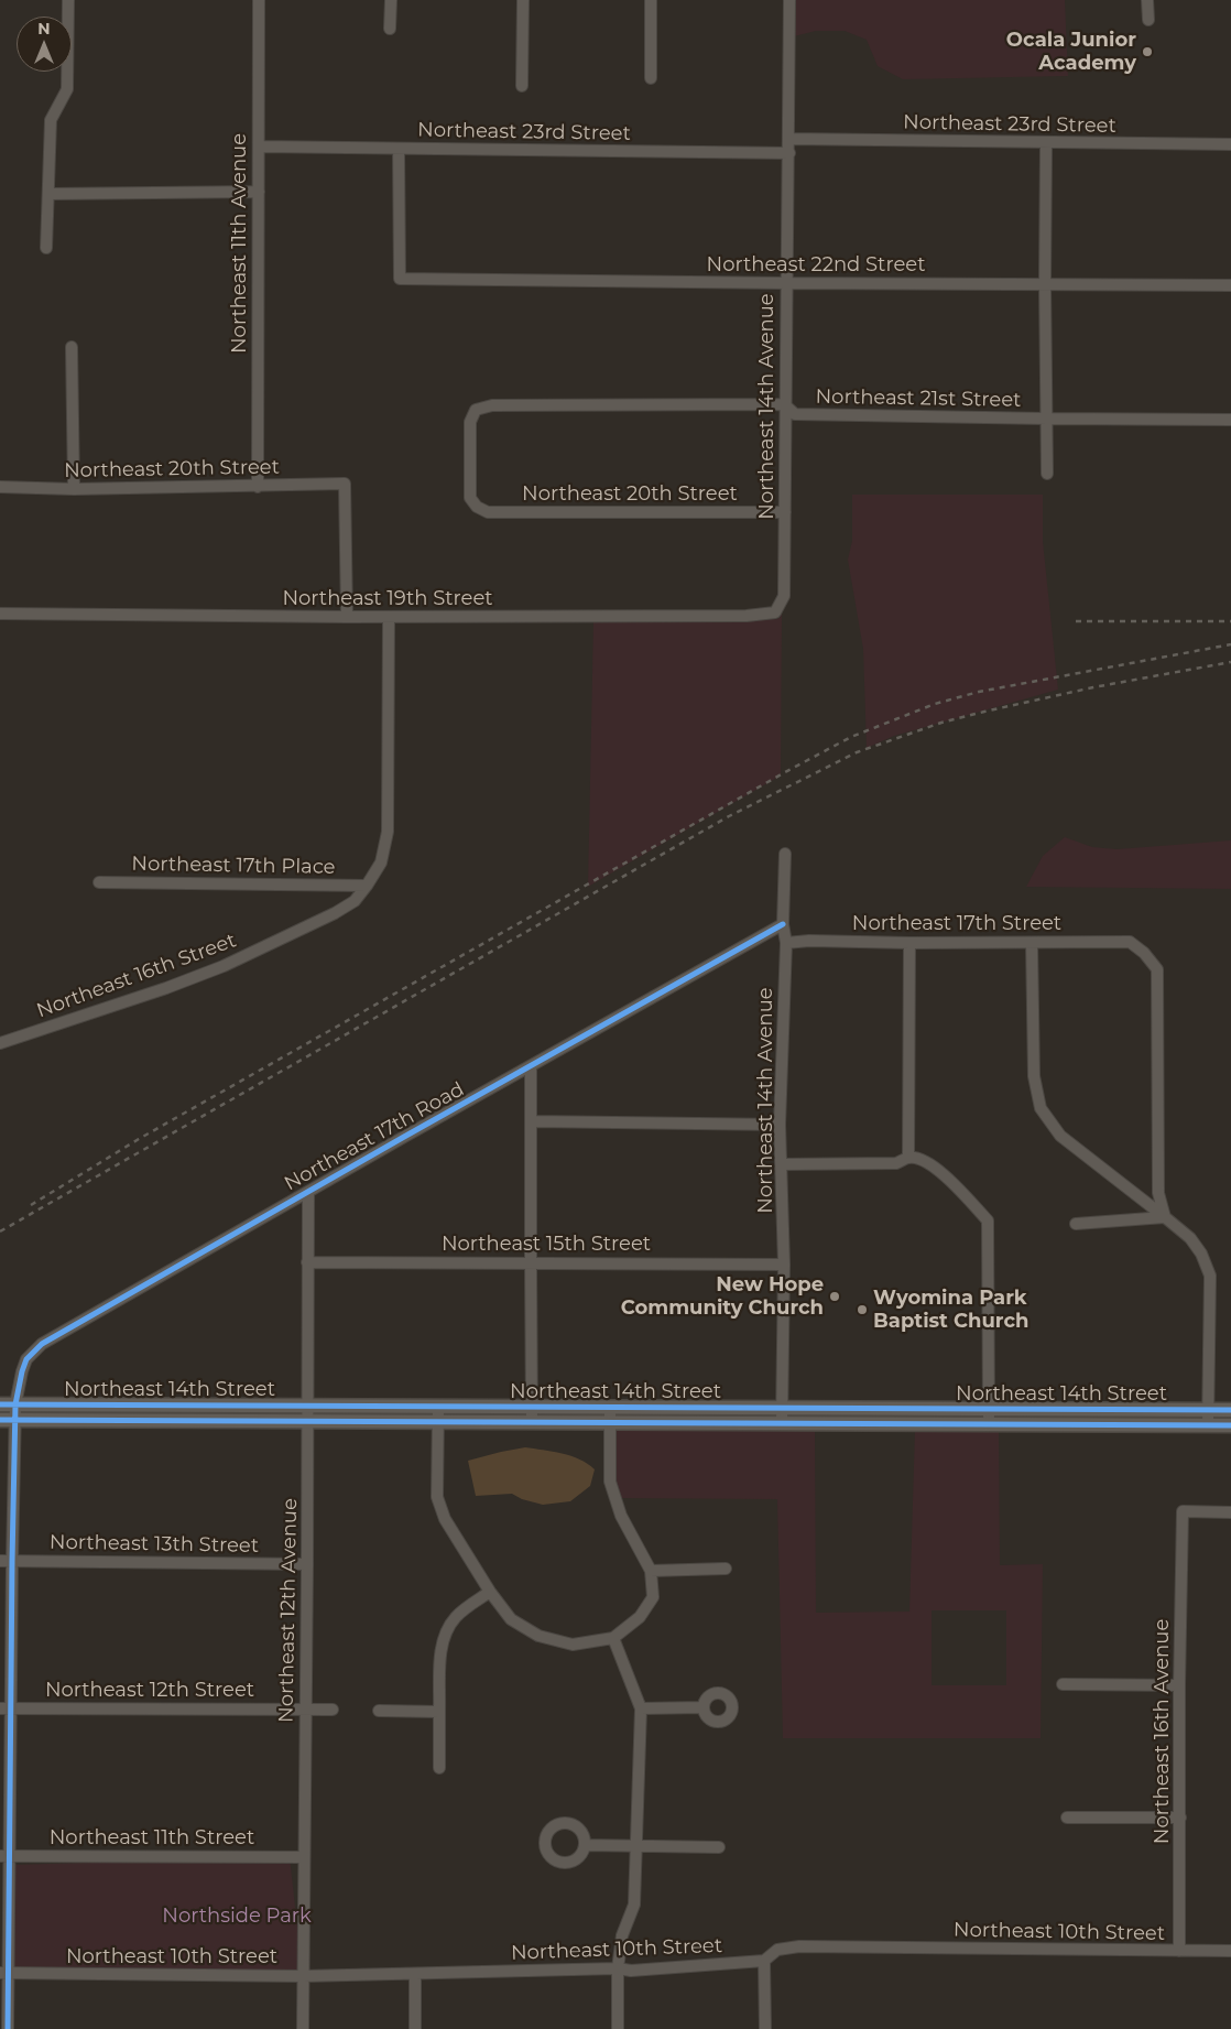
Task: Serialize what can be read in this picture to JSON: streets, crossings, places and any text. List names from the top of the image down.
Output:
{
  "streets": {
    "main road": ["Northeast 14th Street"],
    "street": [
      "Northeast 23rd Street",
      "Northeast 11th Avenue",
      "Northeast 22nd Street",
      "Northeast 21st Street",
      "Northeast 14th Avenue",
      "Northeast 20th Street",
      "Northeast 19th Street",
      "Northeast 17th Place",
      "Northeast 17th Street",
      "Northeast 16th Street",
      "Northeast 17th Road",
      "Northeast 15th Street",
      "Northeast 13th Street",
      "Northeast 12th Avenue",
      "Northeast 12th Street",
      "Northeast 16th Avenue",
      "Northeast 11th Street",
      "Northeast 10th Street"
    ]
  },
  "crossings": [
    ["Northeast 23rd Street", "Northeast 11th Avenue"],
    ["Northeast 23rd Street", "Northeast 22nd Street"],
    ["Northeast 23rd Street", "Northeast 14th Avenue"],
    ["Northeast 11th Avenue", "Northeast 20th Street"],
    ["Northeast 22nd Street", "Northeast 14th Avenue"],
    ["Northeast 21st Street", "Northeast 14th Avenue"],
    ["Northeast 21st Street", "Northeast 20th Street"],
    ["Northeast 14th Avenue", "Northeast 20th Street"],
    ["Northeast 14th Avenue", "Northeast 19th Street"],
    ["Northeast 14th Avenue", "Northeast 17th Street"],
    ["Northeast 14th Avenue", "Northeast 15th Street"],
    ["Northeast 14th Avenue", "Northeast 14th Street"],
    ["Northeast 20th Street", "Northeast 19th Street"],
    ["Northeast 17th Place", "Northeast 16th Street"],
    ["Northeast 17th Road", "Northeast 14th Street"],
    ["Northeast 17th Road", "Northeast 12th Avenue"],
    ["Northeast 15th Street", "Northeast 12th Avenue"],
    ["Northeast 14th Street", "Northeast 12th Avenue"],
    ["Northeast 13th Street", "Northeast 12th Avenue"],
    ["Northeast 12th Avenue", "Northeast 12th Street"],
    ["Northeast 12th Avenue", "Northeast 11th Street"],
    ["Northeast 12th Avenue", "Northeast 10th Street"],
    ["Northeast 16th Avenue", "Northeast 10th Street"]
  ],
  "parks": ["Northside Park"],
  "places": ["Ocala Junior Academy", "New Hope Community Church", "Wyomina Park Baptist Church"],
  "north": "top"
}
